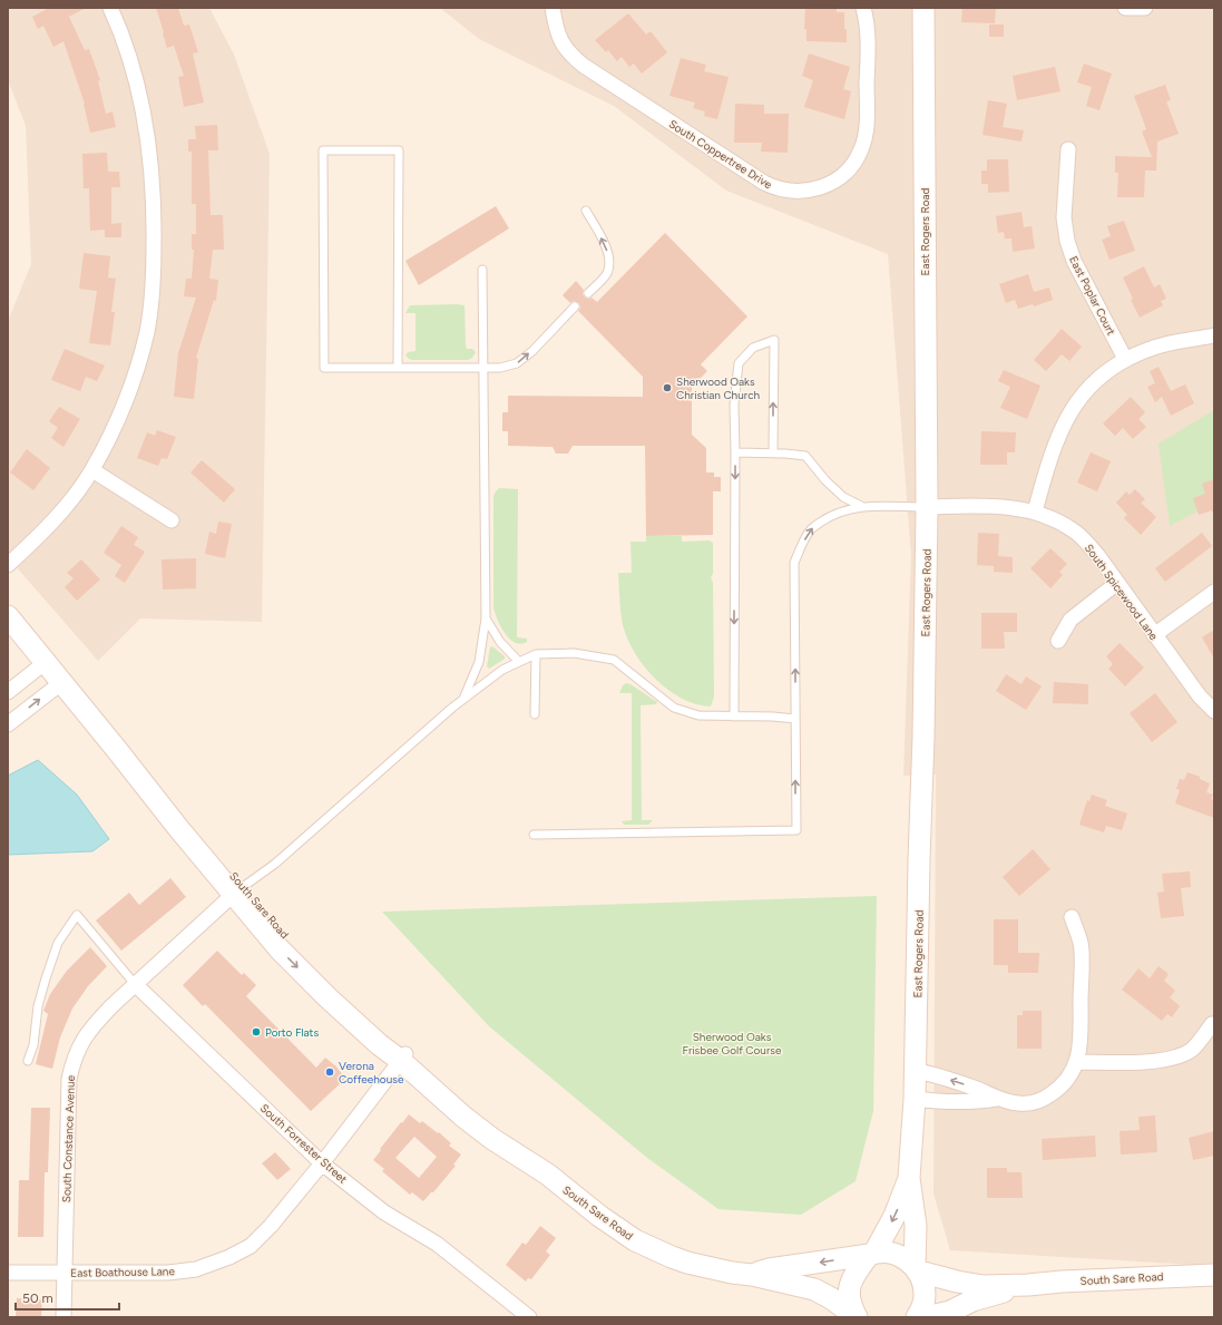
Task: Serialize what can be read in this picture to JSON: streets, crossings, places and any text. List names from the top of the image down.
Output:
{
  "streets": {
    "main road": ["East Rogers Road", "South Sare Road"],
    "street": [
      "South Coppertree Drive",
      "East Poplar Court",
      "South Spicewood Lane",
      "South Constance Avenue",
      "South Forrester Street",
      "East Boathouse Lane"
    ]
  },
  "crossings": [
    ["East Rogers Road", "South Spicewood Lane"],
    ["East Rogers Road", "South Sare Road"],
    ["South Sare Road", "South Constance Avenue"],
    ["South Sare Road", "East Boathouse Lane"],
    ["South Constance Avenue", "South Forrester Street"],
    ["South Constance Avenue", "East Boathouse Lane"],
    ["South Forrester Street", "East Boathouse Lane"]
  ],
  "parks": ["Sherwood Oaks Frisbee Golf Course"],
  "places": ["Sherwood Oaks Christian Church", "Porto Flats", "Verona Coffeehouse"],
  "scale_bar": "50 m"
}
